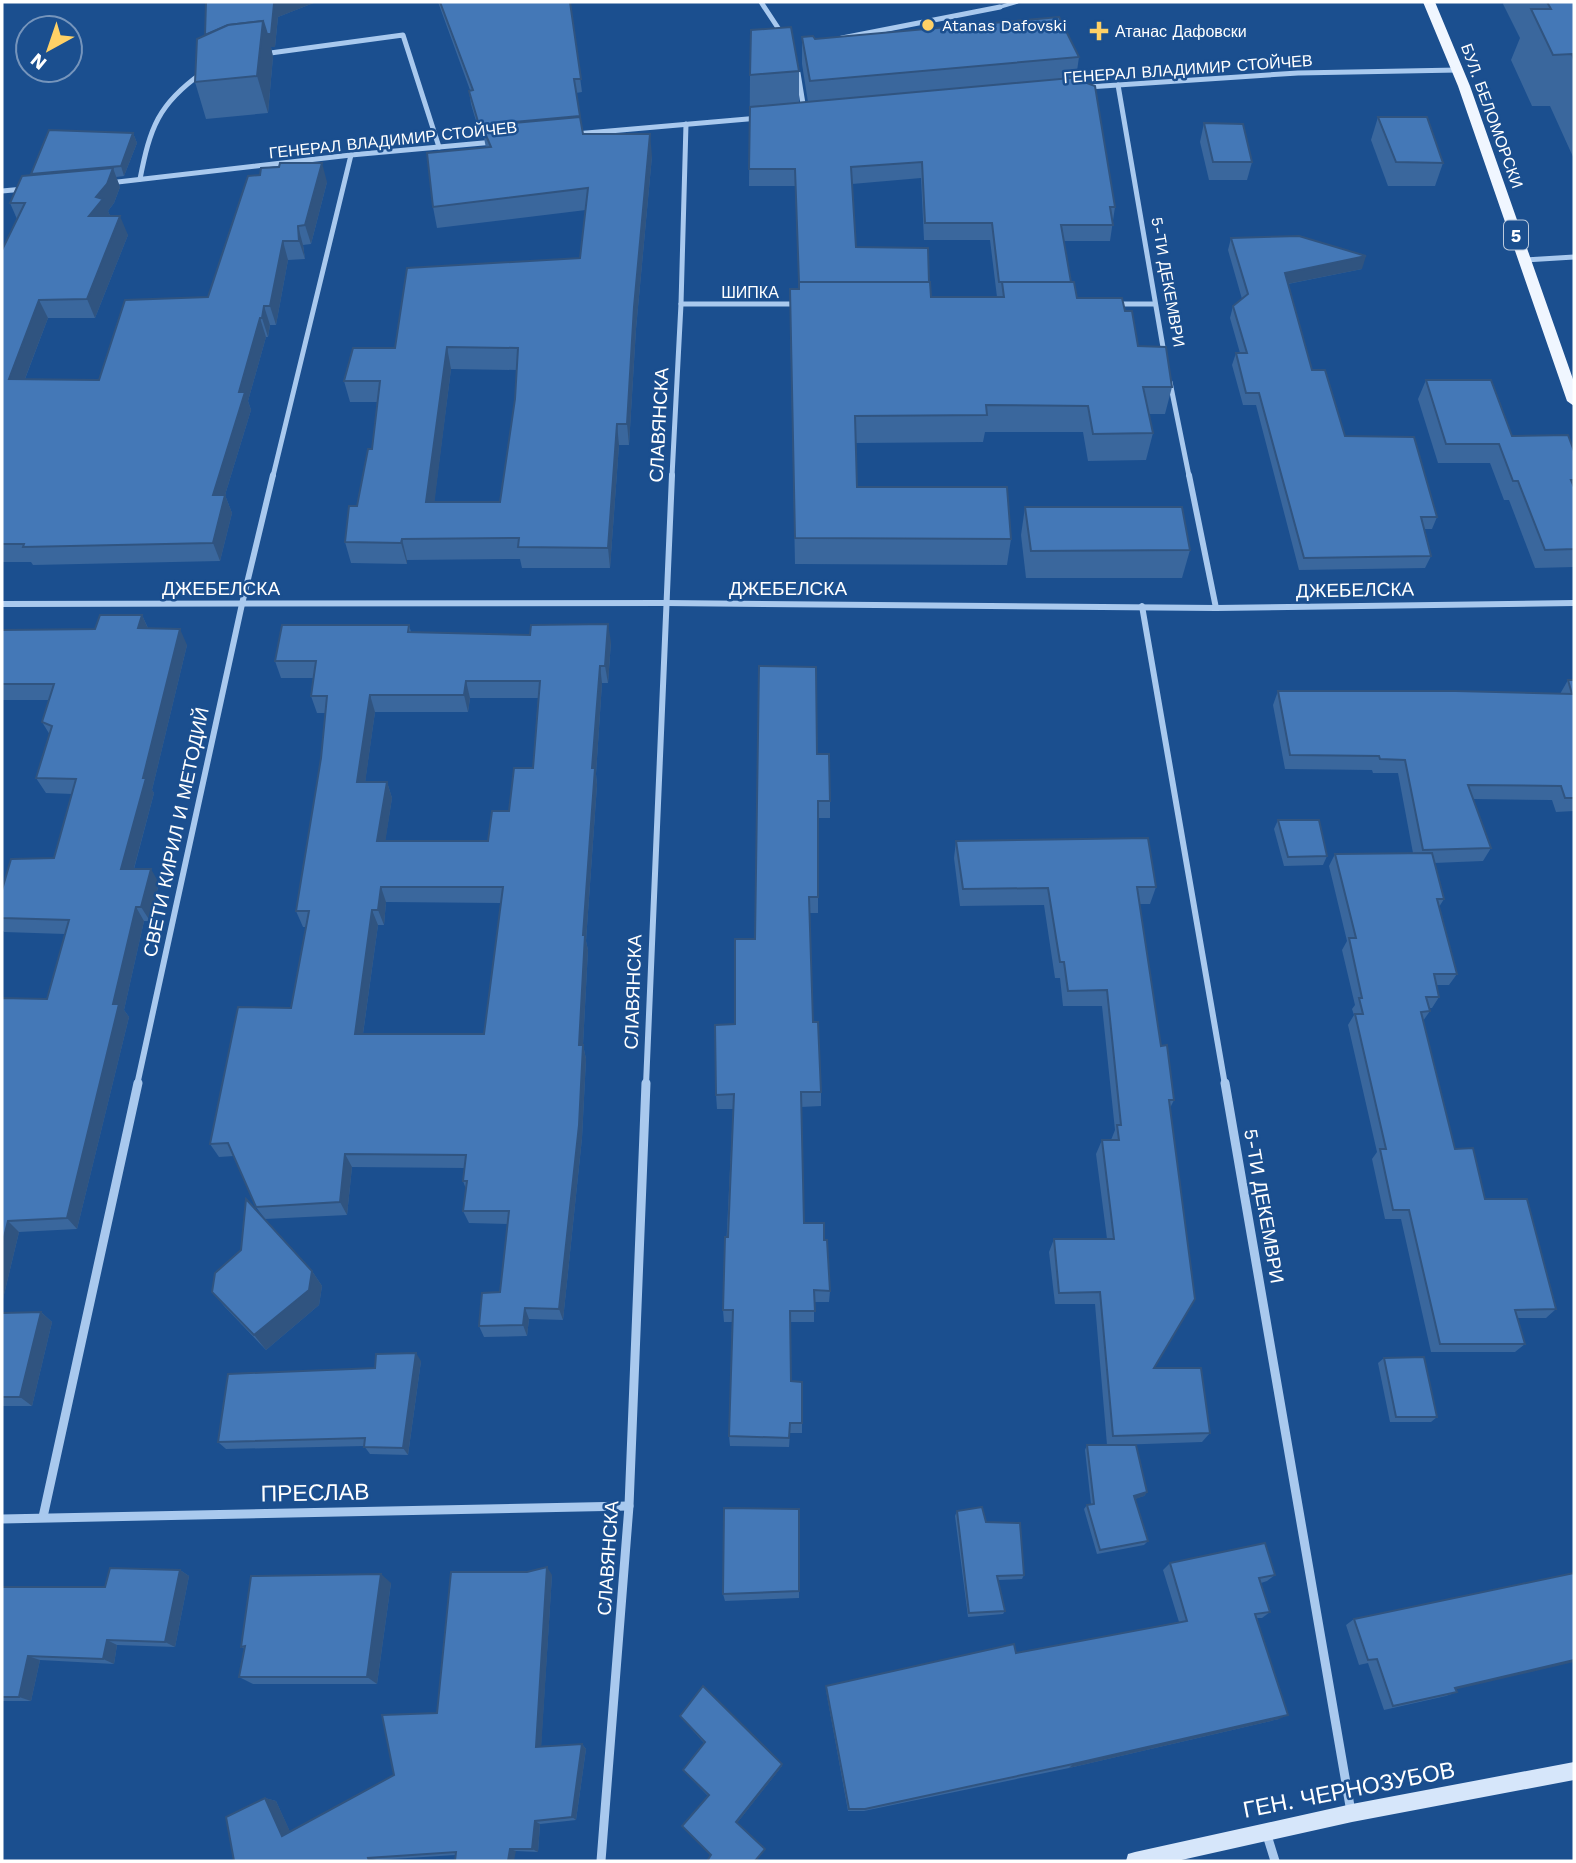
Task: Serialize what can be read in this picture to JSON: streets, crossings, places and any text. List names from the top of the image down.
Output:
{
  "streets": {
    "main road": ["БУЛ. БЕЛОМОРСКИ", "5"],
    "street": [
      "ГЕНЕРАЛ ВЛАДИМИР СТОЙЧЕВ",
      "5-ТИ ДЕКЕМВРИ",
      "ШИПКА",
      "СЛАВЯНСКА",
      "ДЖЕБЕЛСКА",
      "СВЕТИ КИРИЛ И МЕТОДИЙ",
      "ПРЕСЛАВ",
      "ГЕН. ЧЕРНОЗУБОВ"
    ]
  },
  "crossings": [
    ["ГЕНЕРАЛ ВЛАДИМИР СТОЙЧЕВ", "БУЛ. БЕЛОМОРСКИ"],
    ["ГЕНЕРАЛ ВЛАДИМИР СТОЙЧЕВ", "5-ТИ ДЕКЕМВРИ"],
    ["ГЕНЕРАЛ ВЛАДИМИР СТОЙЧЕВ", "СВЕТИ КИРИЛ И МЕТОДИЙ"],
    ["5-ТИ ДЕКЕМВРИ", "ДЖЕБЕЛСКА"],
    ["5-ТИ ДЕКЕМВРИ", "ГЕН. ЧЕРНОЗУБОВ"],
    ["ШИПКА", "СЛАВЯНСКА"],
    ["СЛАВЯНСКА", "ДЖЕБЕЛСКА"],
    ["СЛАВЯНСКА", "ПРЕСЛАВ"],
    ["ДЖЕБЕЛСКА", "СВЕТИ КИРИЛ И МЕТОДИЙ"],
    ["СВЕТИ КИРИЛ И МЕТОДИЙ", "ПРЕСЛАВ"]
  ],
  "places": {
    "other": ["Atanas Dafovski"],
    "health": ["Атанас Дафовски"]
  },
  "north": "bottom left"
}
